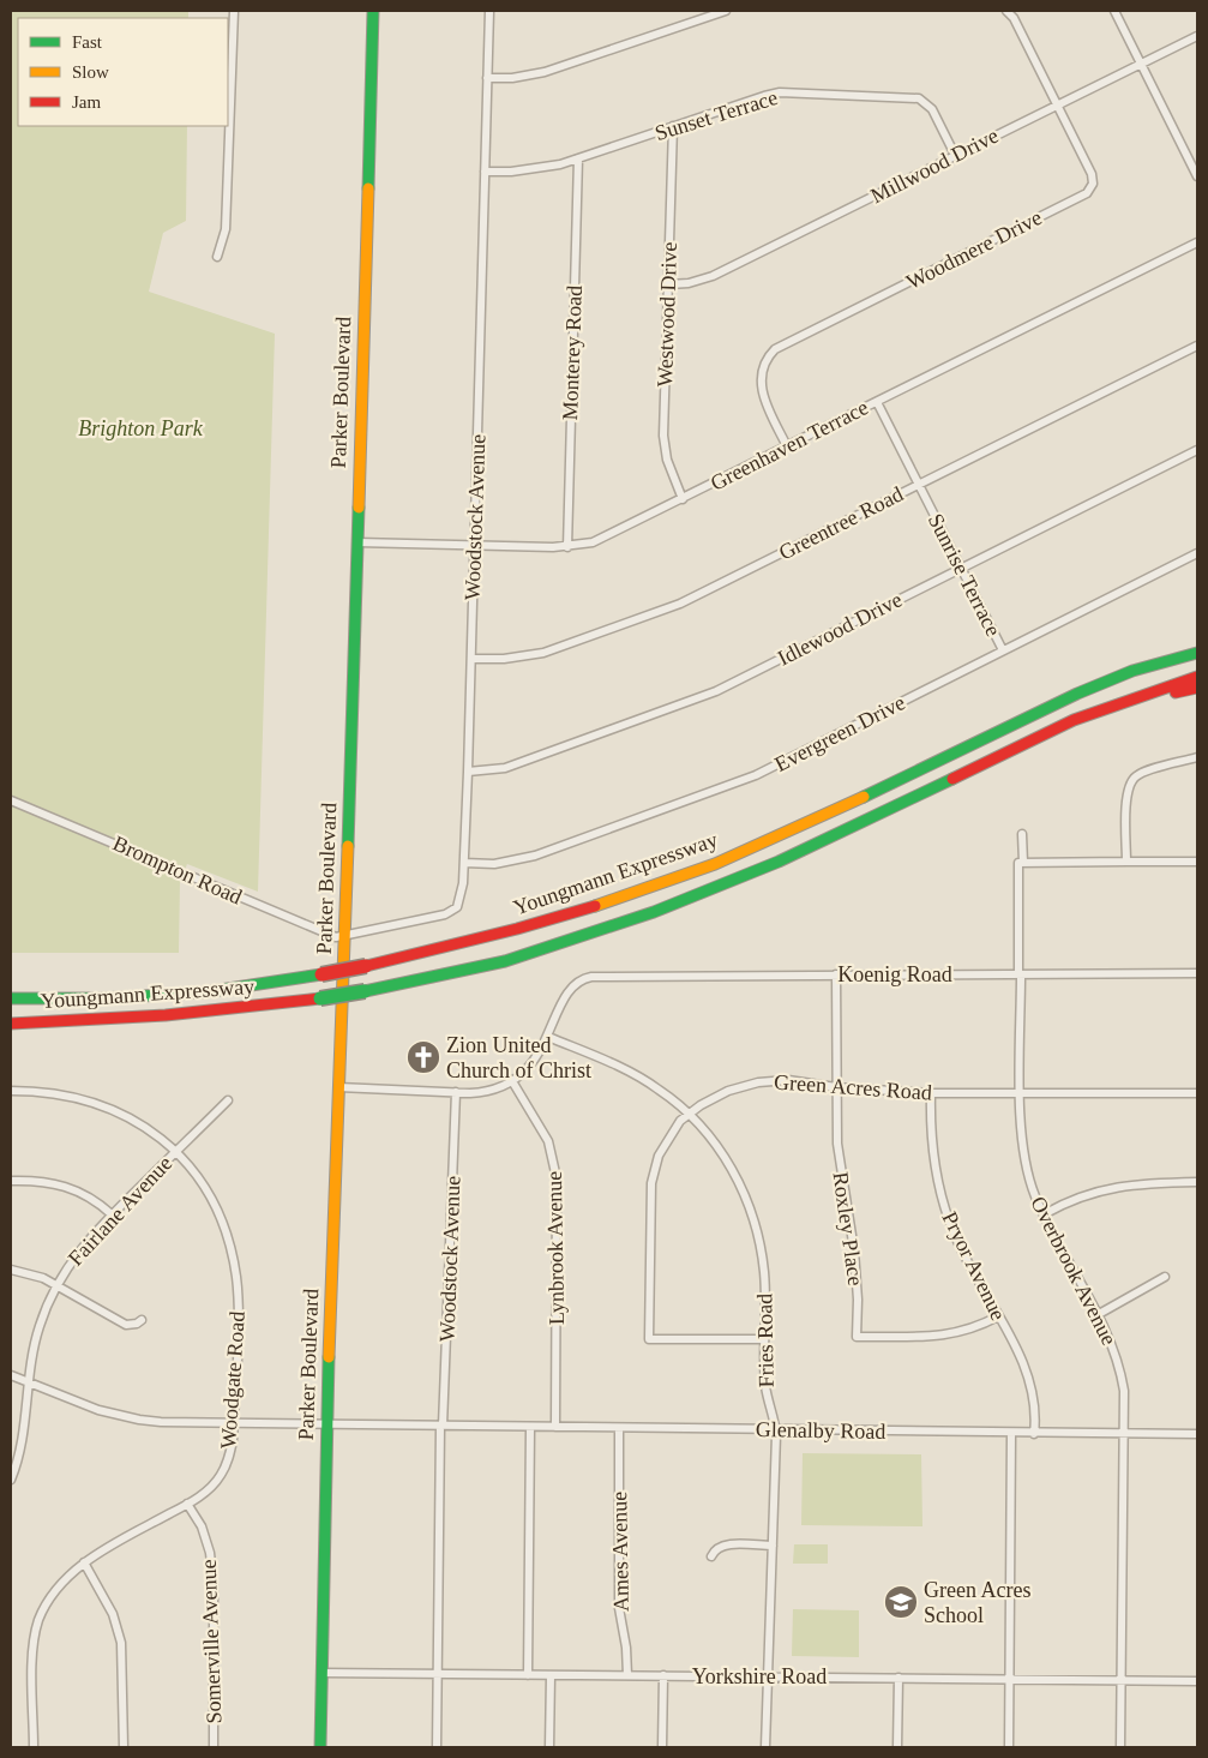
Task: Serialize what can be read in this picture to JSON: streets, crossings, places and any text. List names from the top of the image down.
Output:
{
  "streets": {
    "main road": ["Parker Boulevard", "Youngmann Expressway"],
    "street": [
      "Sunset Terrace",
      "Millwood Drive",
      "Woodmere Drive",
      "Westwood Drive",
      "Monterey Road",
      "Greenhaven Terrace",
      "Woodstock Avenue",
      "Greentree Road",
      "Sunrise Terrace",
      "Idlewood Drive",
      "Evergreen Drive",
      "Brompton Road",
      "Koenig Road",
      "Green Acres Road",
      "Fairlane Avenue",
      "Roxley Place",
      "Lynbrook Avenue",
      "Pryor Avenue",
      "Overbrook Avenue",
      "Fries Road",
      "Woodgate Road",
      "Glenalby Road",
      "Ames Avenue",
      "Somerville Avenue",
      "Yorkshire Road"
    ]
  },
  "crossings": [
    ["Sunset Terrace", "Millwood Drive"],
    ["Sunset Terrace", "Westwood Drive"],
    ["Sunset Terrace", "Monterey Road"],
    ["Sunset Terrace", "Woodstock Avenue"],
    ["Millwood Drive", "Woodmere Drive"],
    ["Millwood Drive", "Westwood Drive"],
    ["Woodmere Drive", "Greenhaven Terrace"],
    ["Westwood Drive", "Greenhaven Terrace"],
    ["Monterey Road", "Greenhaven Terrace"],
    ["Parker Boulevard", "Greenhaven Terrace"],
    ["Parker Boulevard", "Woodstock Avenue"],
    ["Parker Boulevard", "Brompton Road"],
    ["Parker Boulevard", "Glenalby Road"],
    ["Parker Boulevard", "Yorkshire Road"],
    ["Greenhaven Terrace", "Woodstock Avenue"],
    ["Greenhaven Terrace", "Sunrise Terrace"],
    ["Woodstock Avenue", "Greentree Road"],
    ["Woodstock Avenue", "Idlewood Drive"],
    ["Woodstock Avenue", "Evergreen Drive"],
    ["Woodstock Avenue", "Brompton Road"],
    ["Woodstock Avenue", "Glenalby Road"],
    ["Woodstock Avenue", "Yorkshire Road"],
    ["Greentree Road", "Sunrise Terrace"],
    ["Sunrise Terrace", "Idlewood Drive"],
    ["Sunrise Terrace", "Evergreen Drive"],
    ["Koenig Road", "Roxley Place"],
    ["Koenig Road", "Overbrook Avenue"],
    ["Koenig Road", "Fries Road"],
    ["Green Acres Road", "Roxley Place"],
    ["Green Acres Road", "Pryor Avenue"],
    ["Green Acres Road", "Overbrook Avenue"],
    ["Green Acres Road", "Fries Road"],
    ["Fairlane Avenue", "Woodgate Road"],
    ["Fairlane Avenue", "Glenalby Road"],
    ["Roxley Place", "Pryor Avenue"],
    ["Lynbrook Avenue", "Glenalby Road"],
    ["Pryor Avenue", "Glenalby Road"],
    ["Overbrook Avenue", "Glenalby Road"],
    ["Overbrook Avenue", "Yorkshire Road"],
    ["Fries Road", "Glenalby Road"],
    ["Fries Road", "Yorkshire Road"],
    ["Woodgate Road", "Glenalby Road"],
    ["Woodgate Road", "Somerville Avenue"],
    ["Glenalby Road", "Ames Avenue"],
    ["Ames Avenue", "Yorkshire Road"]
  ],
  "parks": ["Brighton Park"],
  "places": {
    "church": ["Zion United Church of Christ"],
    "school or university": ["Green Acres School"]
  },
  "legend": ["Fast", "Slow", "Jam"]
}
